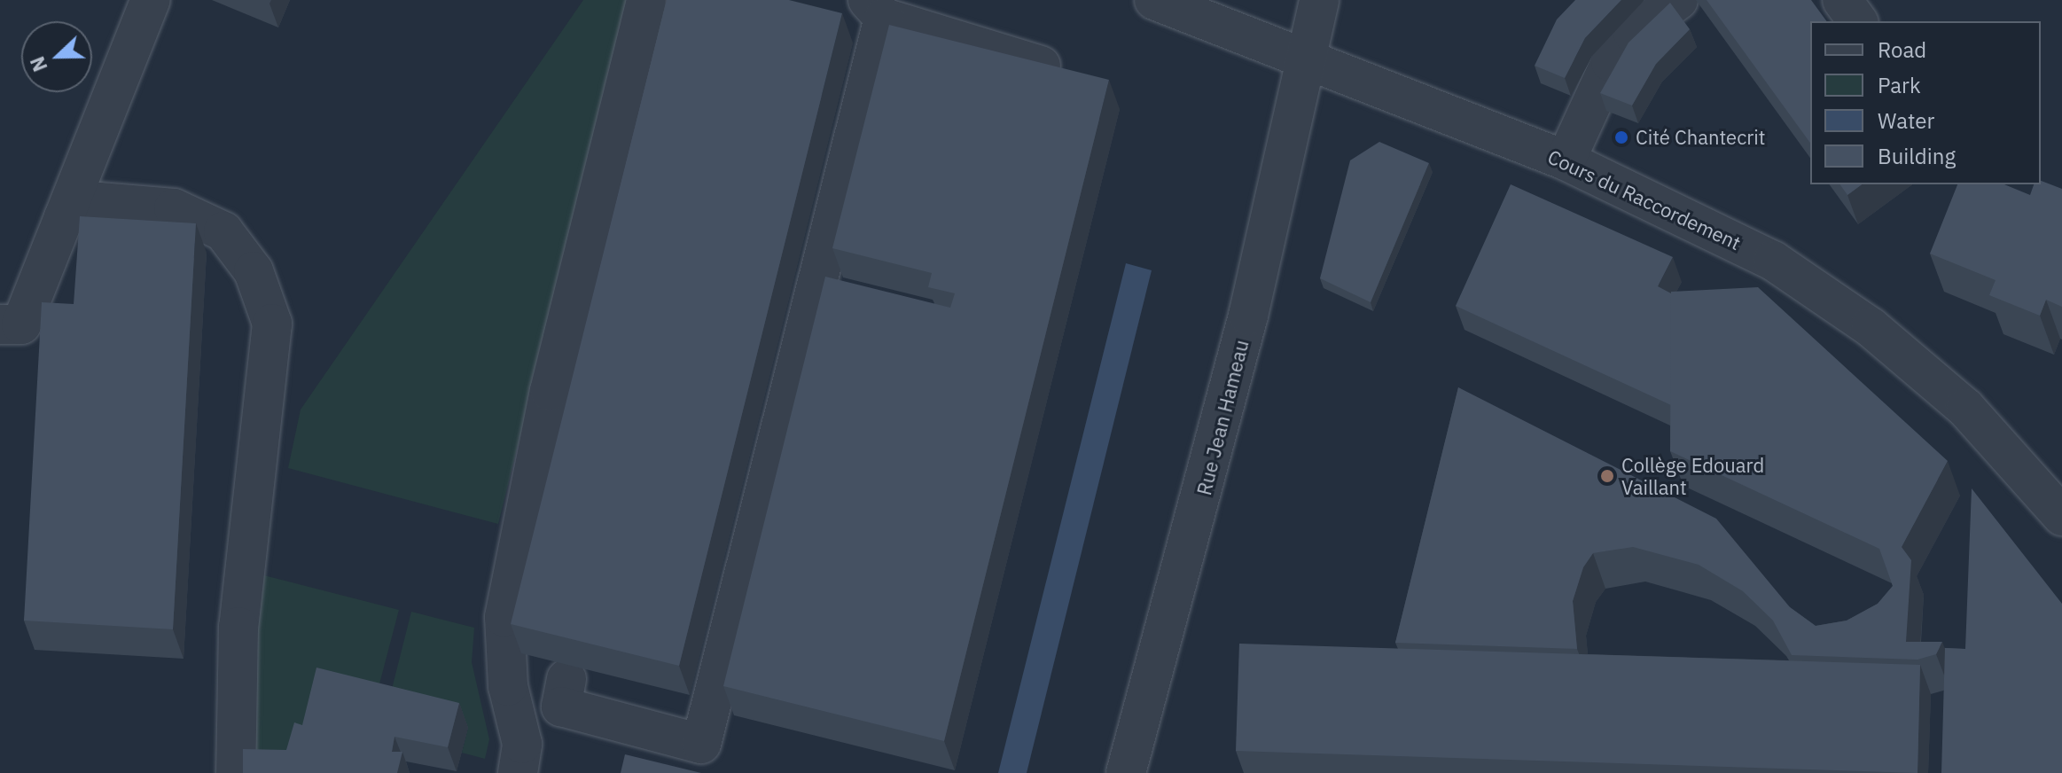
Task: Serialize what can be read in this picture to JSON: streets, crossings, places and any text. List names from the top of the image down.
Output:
{
  "streets": {
    "street": ["Cours du Raccordement", "Rue Jean Hameau"]
  },
  "crossings": [
    ["Cours du Raccordement", "Rue Jean Hameau"]
  ],
  "places": ["Cité Chantecrit", "Collège Edouard Vaillant"],
  "legend": [
    "Road",
    "Park",
    "Water",
    "Building"
  ],
  "north": "left"
}
